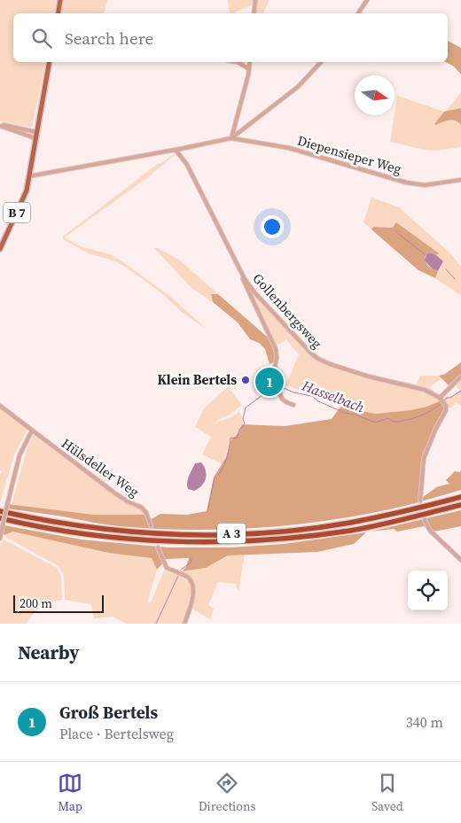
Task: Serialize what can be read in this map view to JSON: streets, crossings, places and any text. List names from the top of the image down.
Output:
{
  "streets": {
    "highway": ["A 3"],
    "main road": ["B 7"],
    "street": ["Diepensieper Weg", "Gollenbergsweg", "Hülsdeller Weg"]
  },
  "water": ["Hasselbach"],
  "places": ["Klein Bertels"],
  "scale_bar": "200 m",
  "north": "right",
  "page": {
    "search": "Search here",
    "pins": "1",
    "scale": "200 m",
    "heading": "Nearby",
    "list": [
      {
        "mark": "1",
        "name": "Groß Bertels",
        "note": "Place · Bertelsweg",
        "value": "340 m"
      }
    ],
    "nav": ["Map", "Directions", "Saved"]
  }
}
